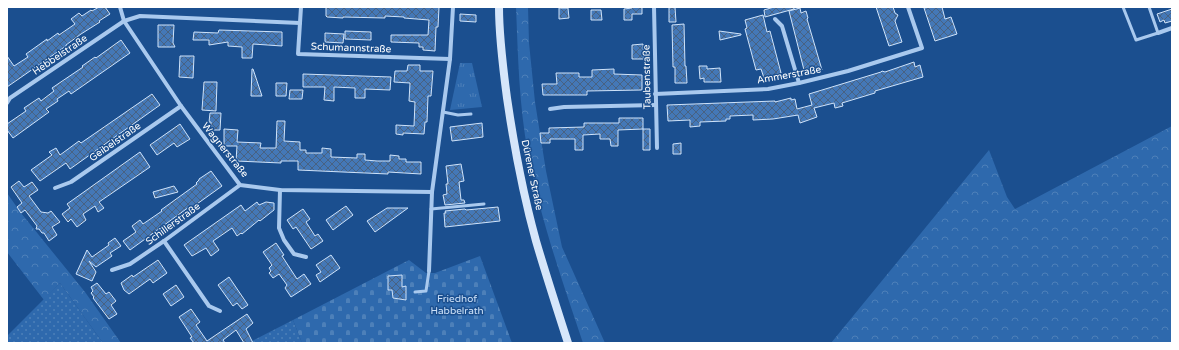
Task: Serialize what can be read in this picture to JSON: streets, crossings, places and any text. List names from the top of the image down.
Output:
{
  "streets": {
    "main road": ["Dürener Straße"],
    "street": [
      "Schumannstraße",
      "Hebbelstraße",
      "Ammerstraße",
      "Taubenstraße",
      "Geibelstraße",
      "Wagnerstraße",
      "Schillerstraße"
    ]
  },
  "crossings": [
    ["Schumannstraße", "Hebbelstraße"],
    ["Hebbelstraße", "Wagnerstraße"],
    ["Ammerstraße", "Taubenstraße"],
    ["Geibelstraße", "Wagnerstraße"],
    ["Wagnerstraße", "Schillerstraße"]
  ],
  "parks": ["Friedhof Habbelrath"]
}
